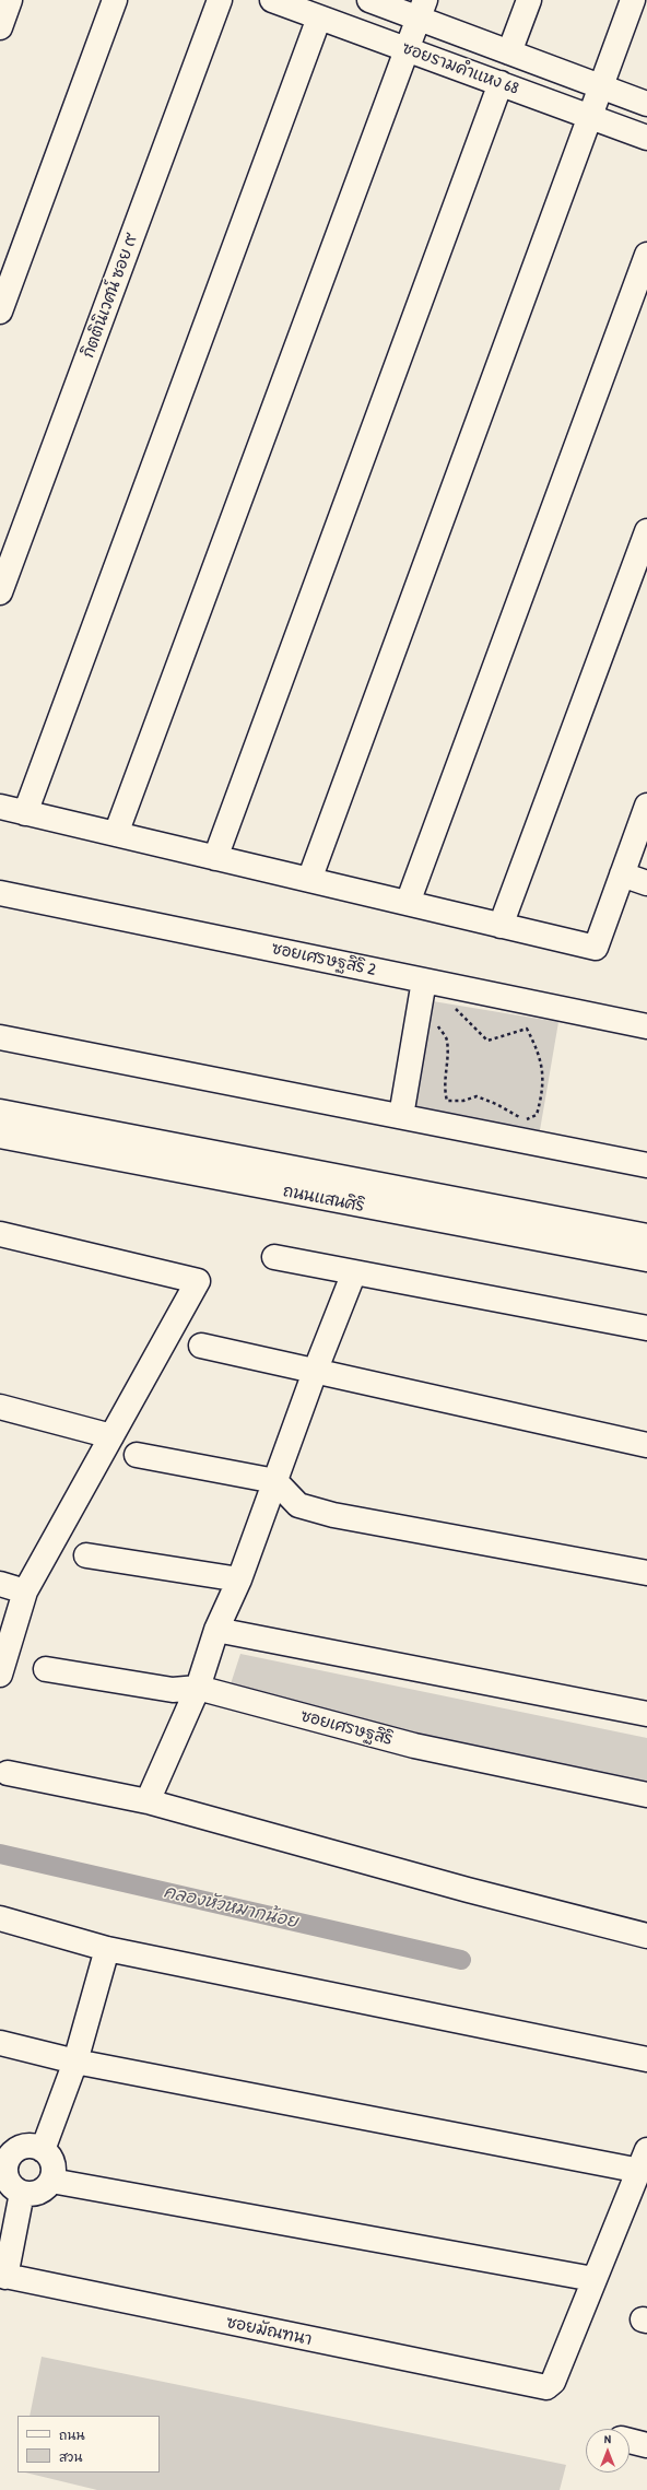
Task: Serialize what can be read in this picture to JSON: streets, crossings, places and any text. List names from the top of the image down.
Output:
{
  "streets": {
    "street": [
      "ซอยรามคำแหง 68",
      "กิตตินิเวศน์ ซอย ๙",
      "ซอยเศรษฐสิริ 2",
      "ถนนแสนศิริ",
      "ซอยเศรษฐสิริ",
      "ซอยมัณฑนา"
    ]
  },
  "water": ["คลองหัวหมากน้อย"],
  "legend": ["ถนน", "สวน"],
  "north": "top"
}
